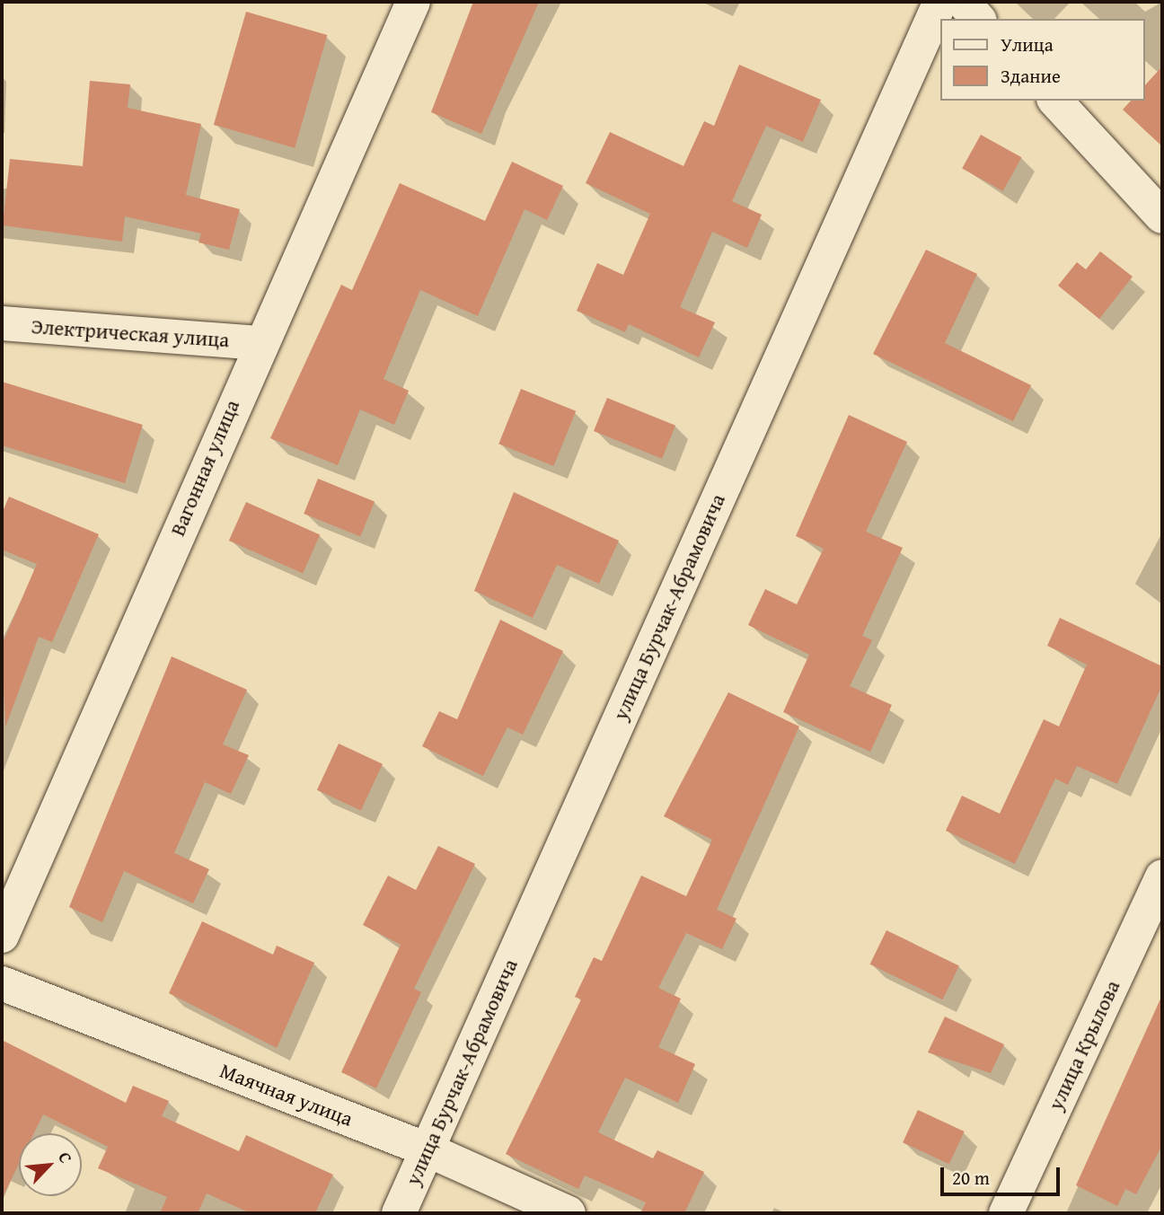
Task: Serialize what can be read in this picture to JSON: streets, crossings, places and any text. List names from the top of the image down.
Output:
{
  "streets": {
    "street": [
      "Электрическая улица",
      "Вагонная улица",
      "улица Бурчак-Абрамовича",
      "улица Крылова",
      "Маячная улица"
    ]
  },
  "crossings": [
    ["Электрическая улица", "Вагонная улица"],
    ["улица Бурчак-Абрамовича", "Маячная улица"]
  ],
  "legend": ["Улица", "Здание"],
  "scale_bar": "20 m",
  "north": "top right"
}
